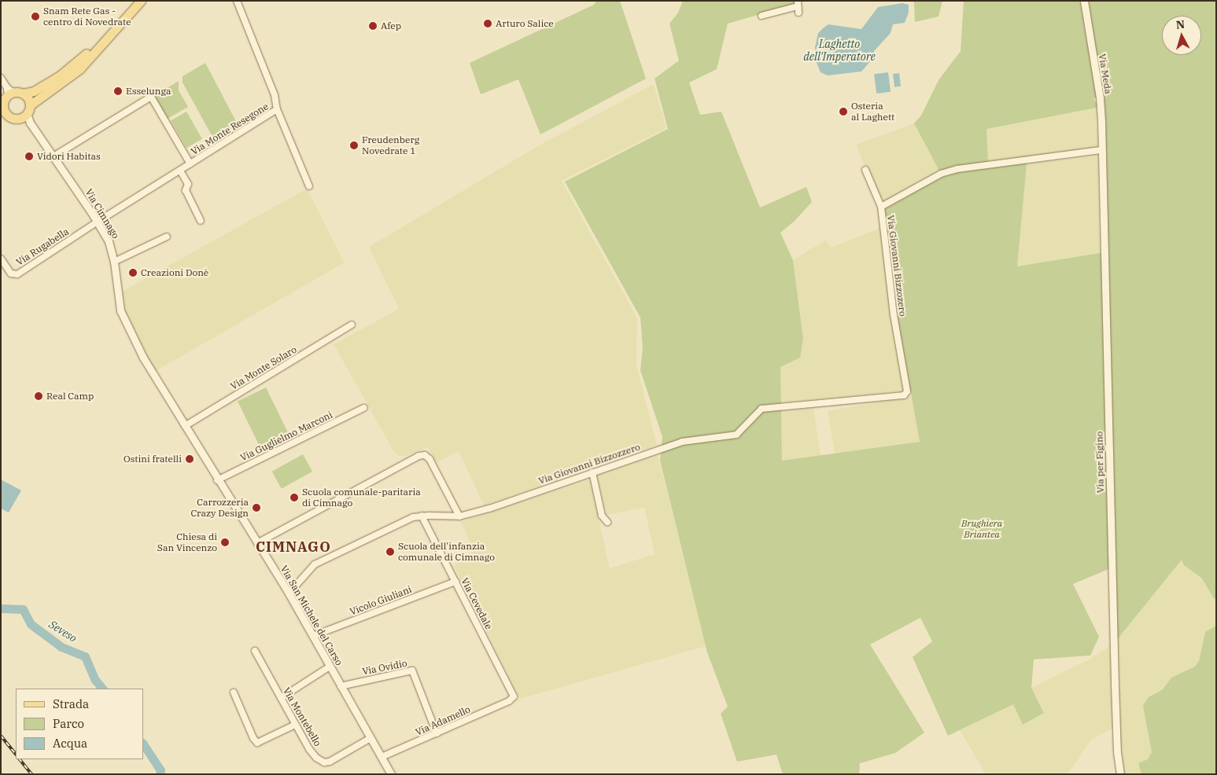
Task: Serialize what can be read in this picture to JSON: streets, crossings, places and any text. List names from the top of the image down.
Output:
{
  "streets": {
    "street": [
      "Via Meda",
      "Via Monte Resegone",
      "Via Cimnago",
      "Via Rugabella",
      "Via Giovanni Bizzozero",
      "Via Monte Solaro",
      "Via Guglielmo Marconi",
      "Via per Figino",
      "Via Giovanni Bizzozzero",
      "Vicolo Giuliani",
      "Via Cevedale",
      "Via San Michele del Carso",
      "Via Ovidio",
      "Via Montebello",
      "Via Adamello"
    ]
  },
  "crossings": [
    ["Via Meda", "Via Giovanni Bizzozero"],
    ["Via Meda", "Via per Figino"],
    ["Via Monte Resegone", "Via Cimnago"],
    ["Via Monte Resegone", "Via Rugabella"],
    ["Via Cimnago", "Via Rugabella"],
    ["Via Cimnago", "Via San Michele del Carso"],
    ["Via Giovanni Bizzozero", "Via per Figino"],
    ["Via Giovanni Bizzozero", "Via Giovanni Bizzozzero"],
    ["Via Monte Solaro", "Via San Michele del Carso"],
    ["Via Guglielmo Marconi", "Via San Michele del Carso"],
    ["Via Giovanni Bizzozzero", "Via Cevedale"],
    ["Via Giovanni Bizzozzero", "Via San Michele del Carso"],
    ["Vicolo Giuliani", "Via Cevedale"],
    ["Vicolo Giuliani", "Via San Michele del Carso"],
    ["Via Cevedale", "Via Adamello"],
    ["Via San Michele del Carso", "Via Ovidio"],
    ["Via San Michele del Carso", "Via Montebello"],
    ["Via San Michele del Carso", "Via Adamello"],
    ["Via Ovidio", "Via Adamello"]
  ],
  "districts": ["CIMNAGO"],
  "water": ["Laghetto dell'Imperatore", "Seveso"],
  "parks": ["Brughiera Briantea"],
  "places": [
    "Snam Rete Gas - centro di Novedrate",
    "Arturo Salice",
    "Afep",
    "Esselunga",
    "Osteria al Laghett",
    "Freudenberg Novedrate 1",
    "Vidori Habitas",
    "Creazioni Donè",
    "Real Camp",
    "Ostini fratelli",
    "Scuola comunale-paritaria di Cimnago",
    "Carrozzeria Crazy Design",
    "Chiesa di San Vincenzo",
    "Scuola dell'infanzia comunale di Cimnago"
  ],
  "legend": ["Strada", "Parco", "Acqua"],
  "north": "top"
}
